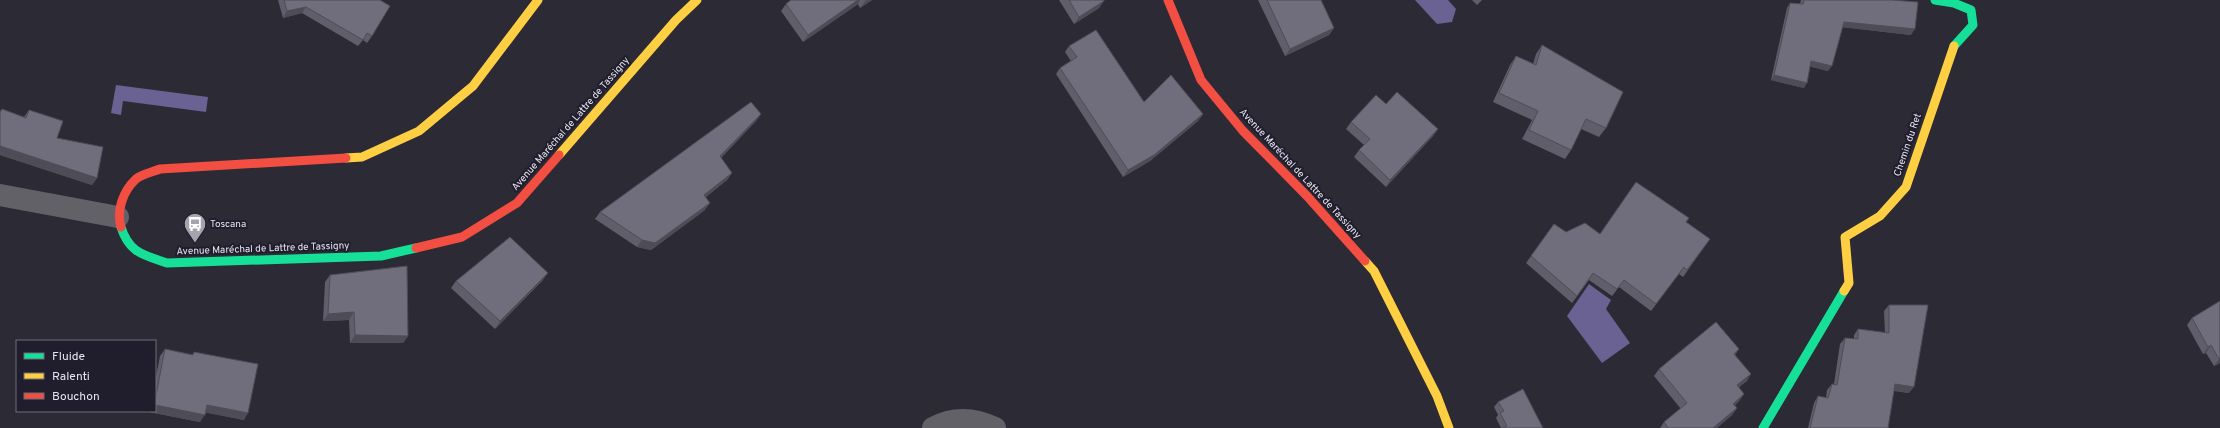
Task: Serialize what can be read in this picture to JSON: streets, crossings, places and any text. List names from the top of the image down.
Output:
{
  "streets": {
    "street": ["Avenue Maréchal de Lattre de Tassigny", "Chemin du Ret"]
  },
  "places": {
    "bus stop": ["Toscana"]
  },
  "legend": ["Fluide", "Ralenti", "Bouchon"]
}
